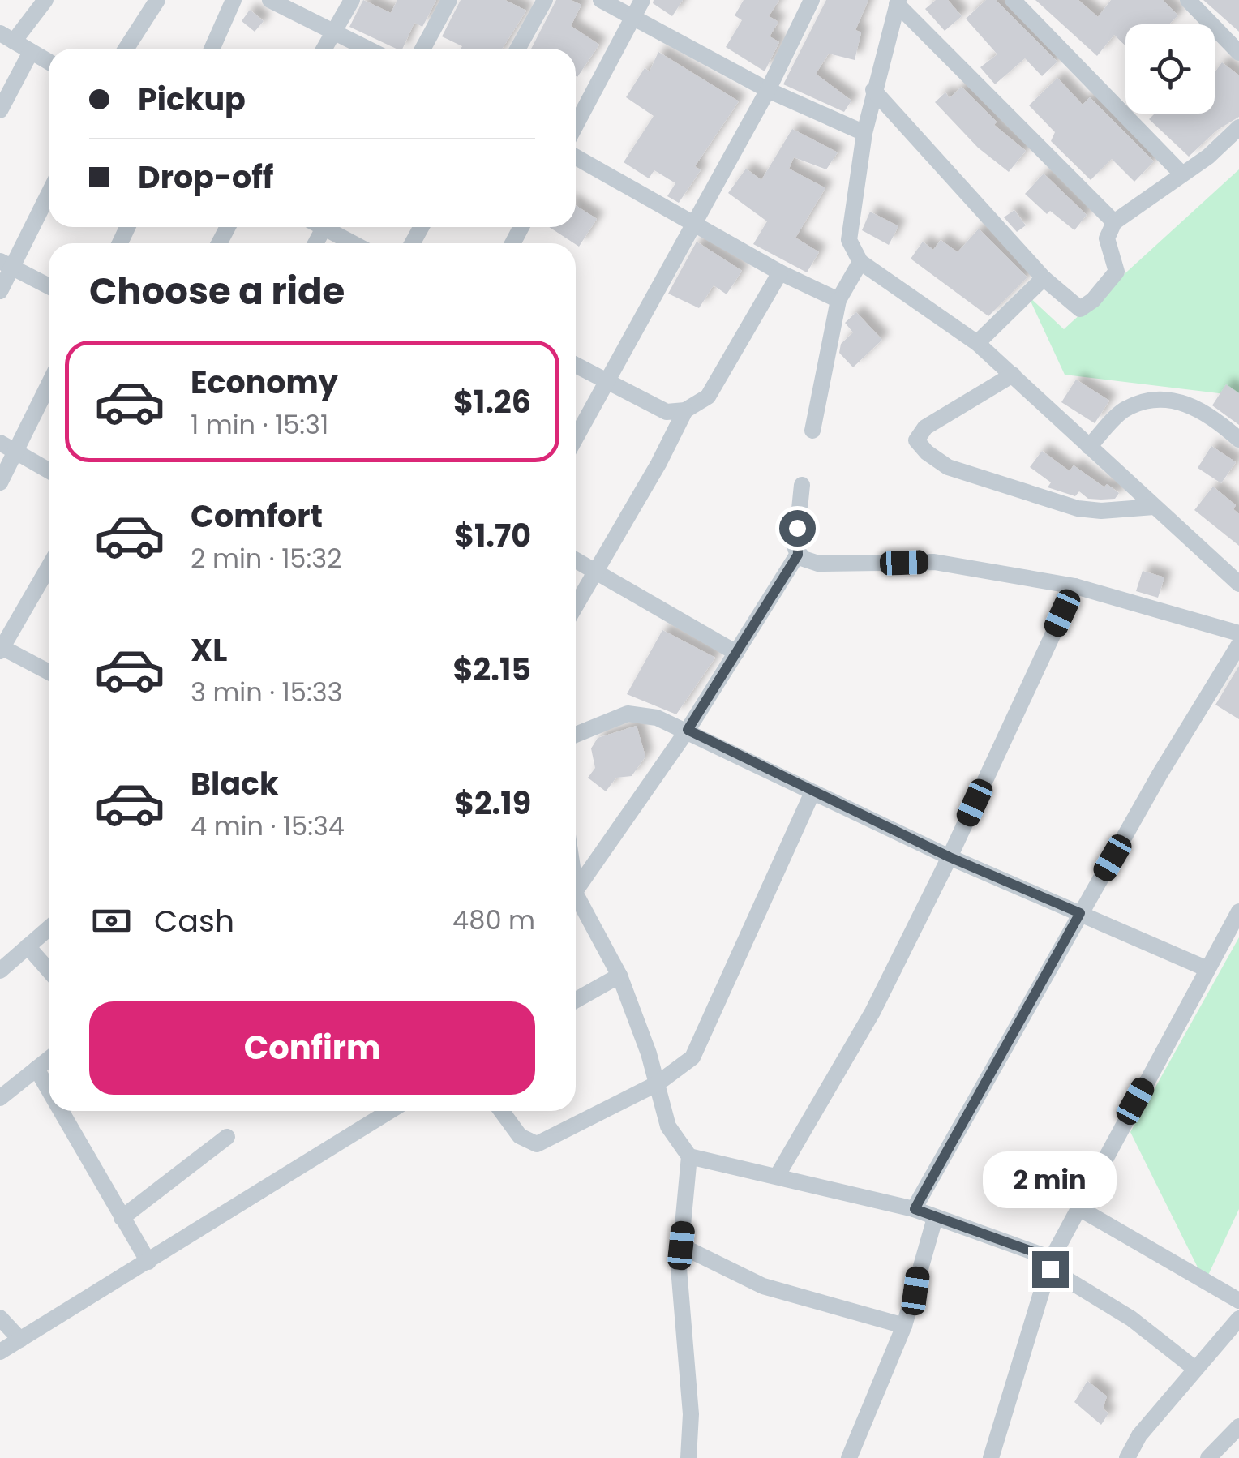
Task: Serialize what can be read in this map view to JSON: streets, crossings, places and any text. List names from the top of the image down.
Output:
{
  "page": {
    "banner": ["Pickup", "Drop-off"],
    "heading": "Choose a ride",
    "list": [
      {
        "name": "Economy",
        "note": "1 min · 15:31",
        "value": "$1.26"
      },
      {
        "name": "Comfort",
        "note": "2 min · 15:32",
        "value": "$1.70"
      },
      {
        "name": "XL",
        "note": "3 min · 15:33",
        "value": "$2.15"
      },
      {
        "name": "Black",
        "note": "4 min · 15:34",
        "value": "$2.19"
      }
    ],
    "pay": ["Cash", "480 m"],
    "buttons": "Confirm",
    "bubble": "2 min"
  }
}
